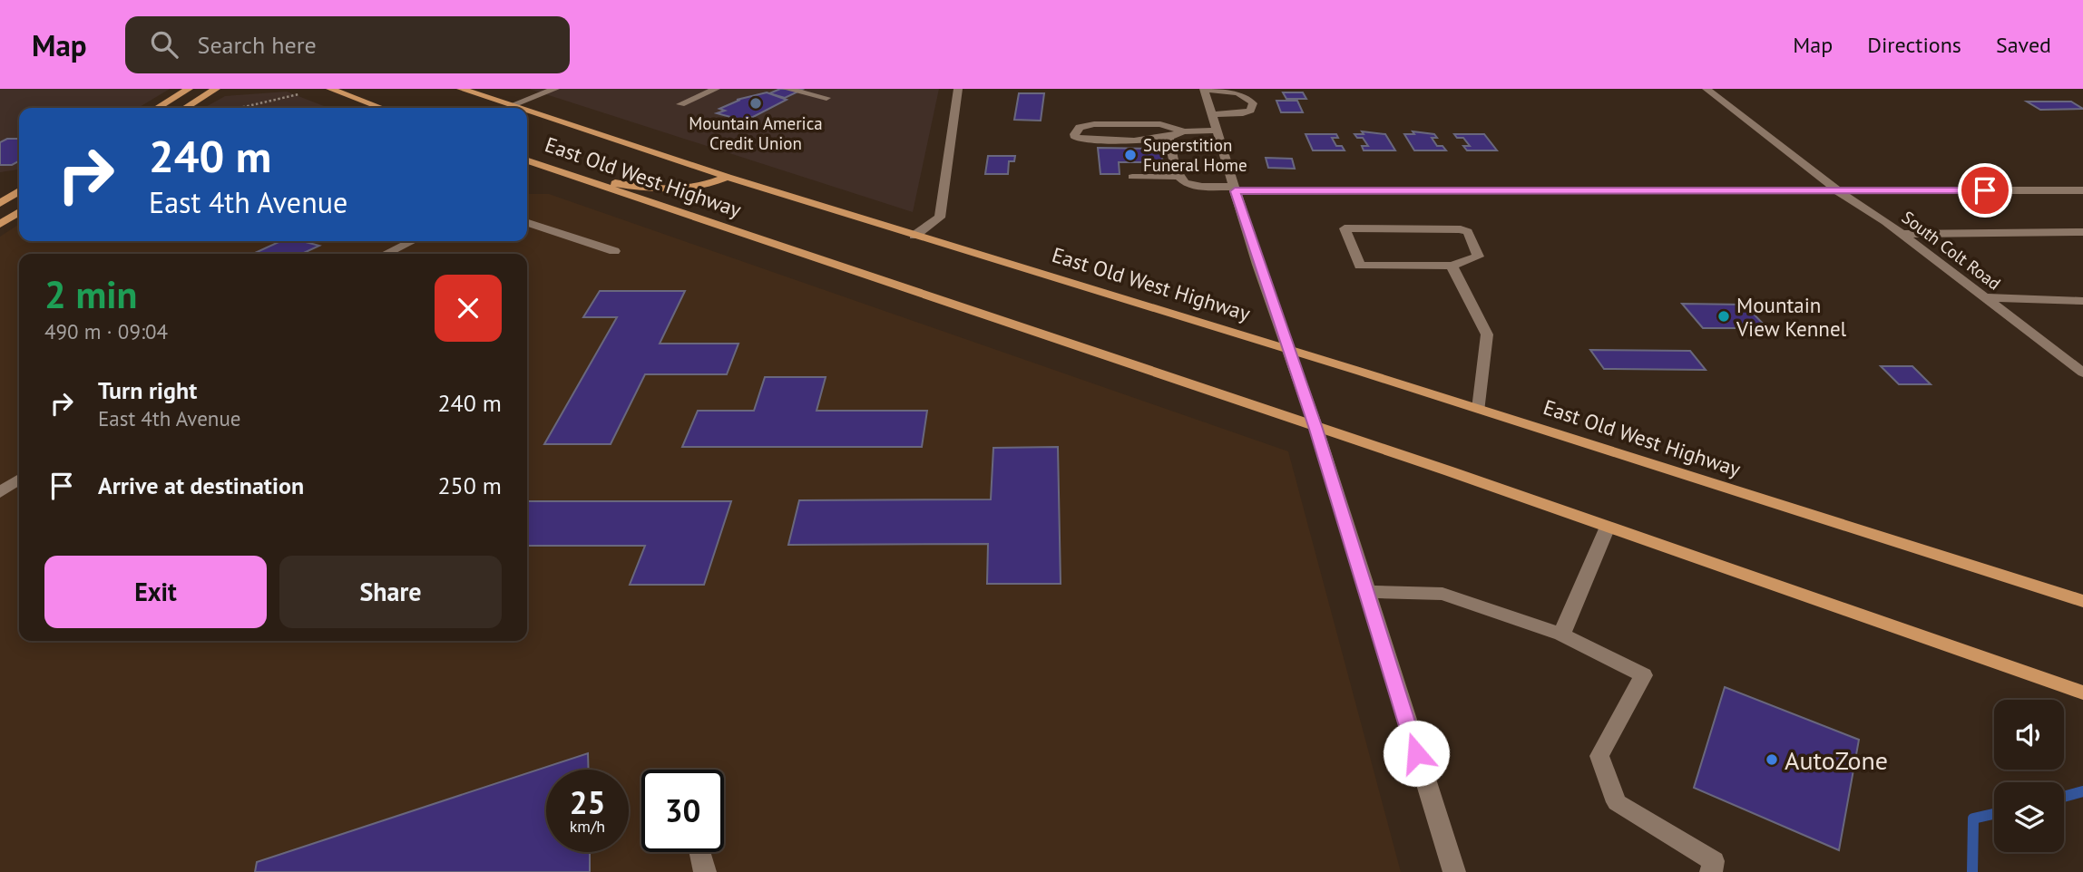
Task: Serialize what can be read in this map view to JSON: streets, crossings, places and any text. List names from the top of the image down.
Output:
{
  "streets": {
    "main road": ["East Old West Highway"],
    "street": ["South Colt Road"]
  },
  "places": [
    "Mountain America Credit Union",
    "Superstition Funeral Home",
    "Mountain View Kennel",
    "AutoZone"
  ],
  "page": {
    "header": "Map",
    "search": "Search here",
    "nav": ["Map", "Directions", "Saved"],
    "turn": ["240 m", "East 4th Avenue"],
    "heading": ["2 min", "490 m · 09:04"],
    "list": [
      {
        "name": "Turn right",
        "note": "East 4th Avenue",
        "value": "240 m"
      },
      {
        "name": "Arrive at destination",
        "value": "250 m"
      }
    ],
    "buttons": ["Exit", "Share"],
    "speed": "25 km/h",
    "limit": "30"
  }
}
